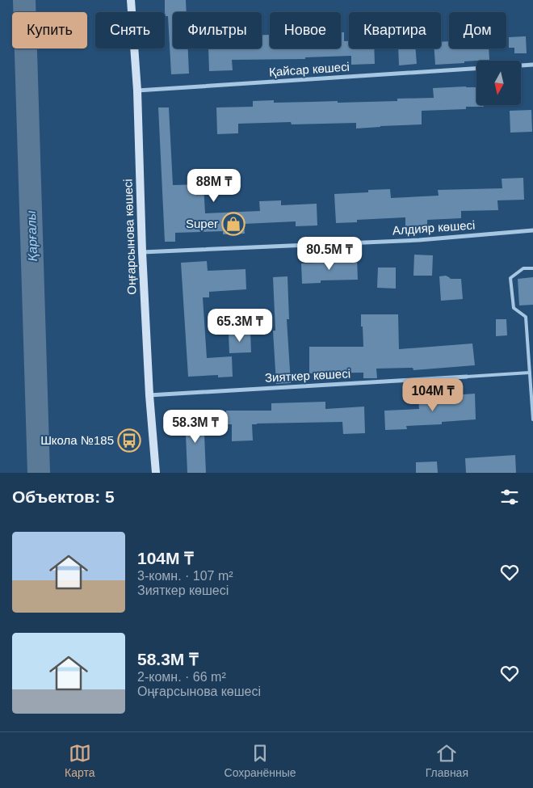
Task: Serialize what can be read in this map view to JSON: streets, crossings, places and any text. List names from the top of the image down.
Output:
{
  "streets": {
    "main road": ["Оңғарсынова көшесі"],
    "street": ["Қайсар көшесі", "Алдияр көшесі", "Зияткер көшесі"]
  },
  "crossings": [
    ["Қайсар көшесі", "Оңғарсынова көшесі"],
    ["Алдияр көшесі", "Оңғарсынова көшесі"],
    ["Оңғарсынова көшесі", "Зияткер көшесі"]
  ],
  "water": ["Қарғалы"],
  "places": {
    "shop": ["Super"],
    "bus stop": ["Школа №185"]
  },
  "north": "bottom",
  "page": {
    "chip": [
      "Купить",
      "Снять",
      "Фильтры",
      "Новое",
      "Квартира",
      "Дом"
    ],
    "price": [
      "88M ₸",
      "80.5M ₸",
      "65.3M ₸",
      "104M ₸",
      "58.3M ₸"
    ],
    "heading": "Объектов: 5",
    "list": [
      {
        "name": "104M ₸",
        "note": "3-комн. · 107 m² · Зияткер көшесі"
      },
      {
        "name": "58.3M ₸",
        "note": "2-комн. · 66 m² · Оңғарсынова көшесі"
      }
    ],
    "tabs": ["Карта", "Сохранённые", "Главная"]
  }
}
